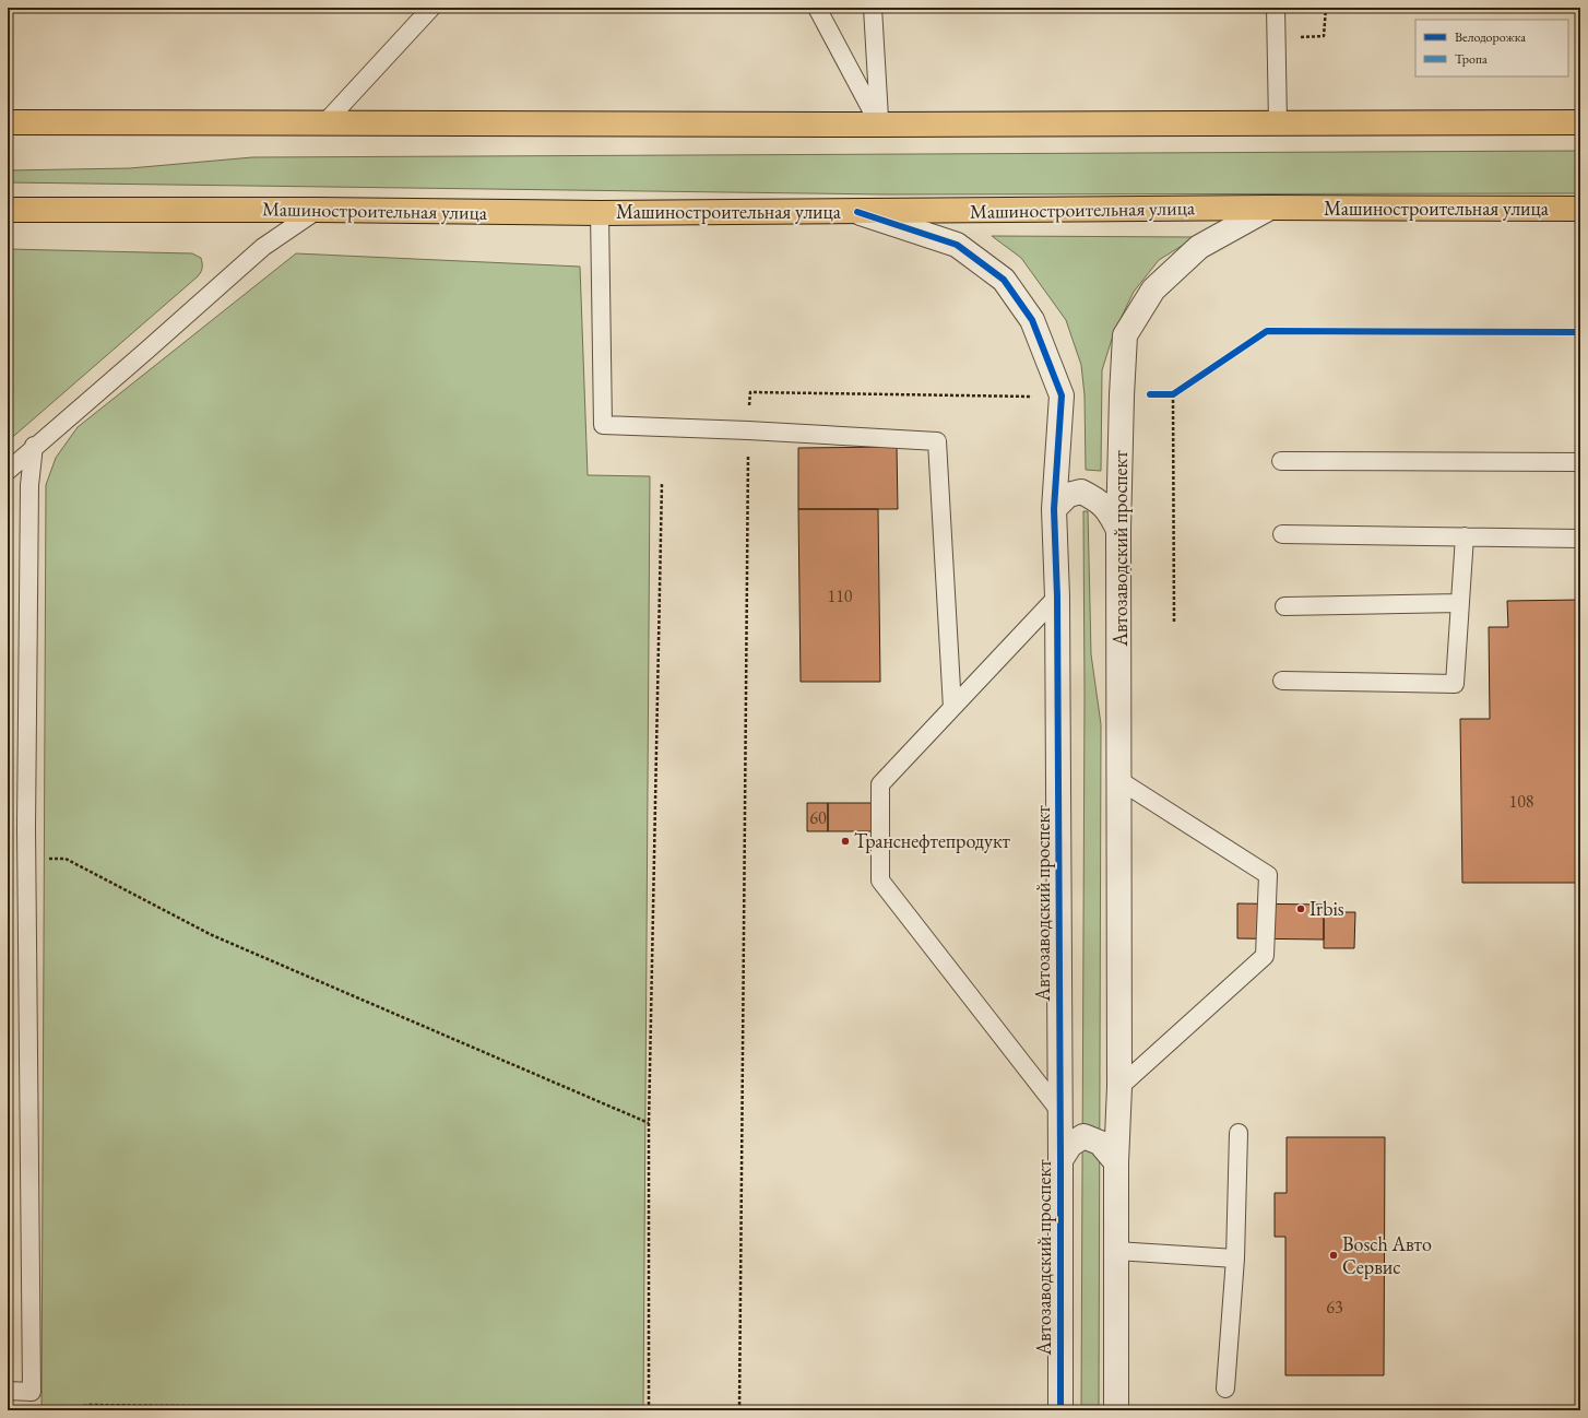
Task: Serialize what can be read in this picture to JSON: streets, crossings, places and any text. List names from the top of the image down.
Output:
{
  "streets": {
    "main road": ["Машиностроительная улица"],
    "street": ["Автозаводский проспект"]
  },
  "crossings": [
    ["Машиностроительная улица", "Автозаводский проспект"]
  ],
  "places": ["Транснефтепродукт", "Irbis", "Bosch Авто Сервис"],
  "house_numbers": [
    "110",
    "108",
    "60",
    "63"
  ],
  "legend": ["Велодорожка", "Тропа"]
}
